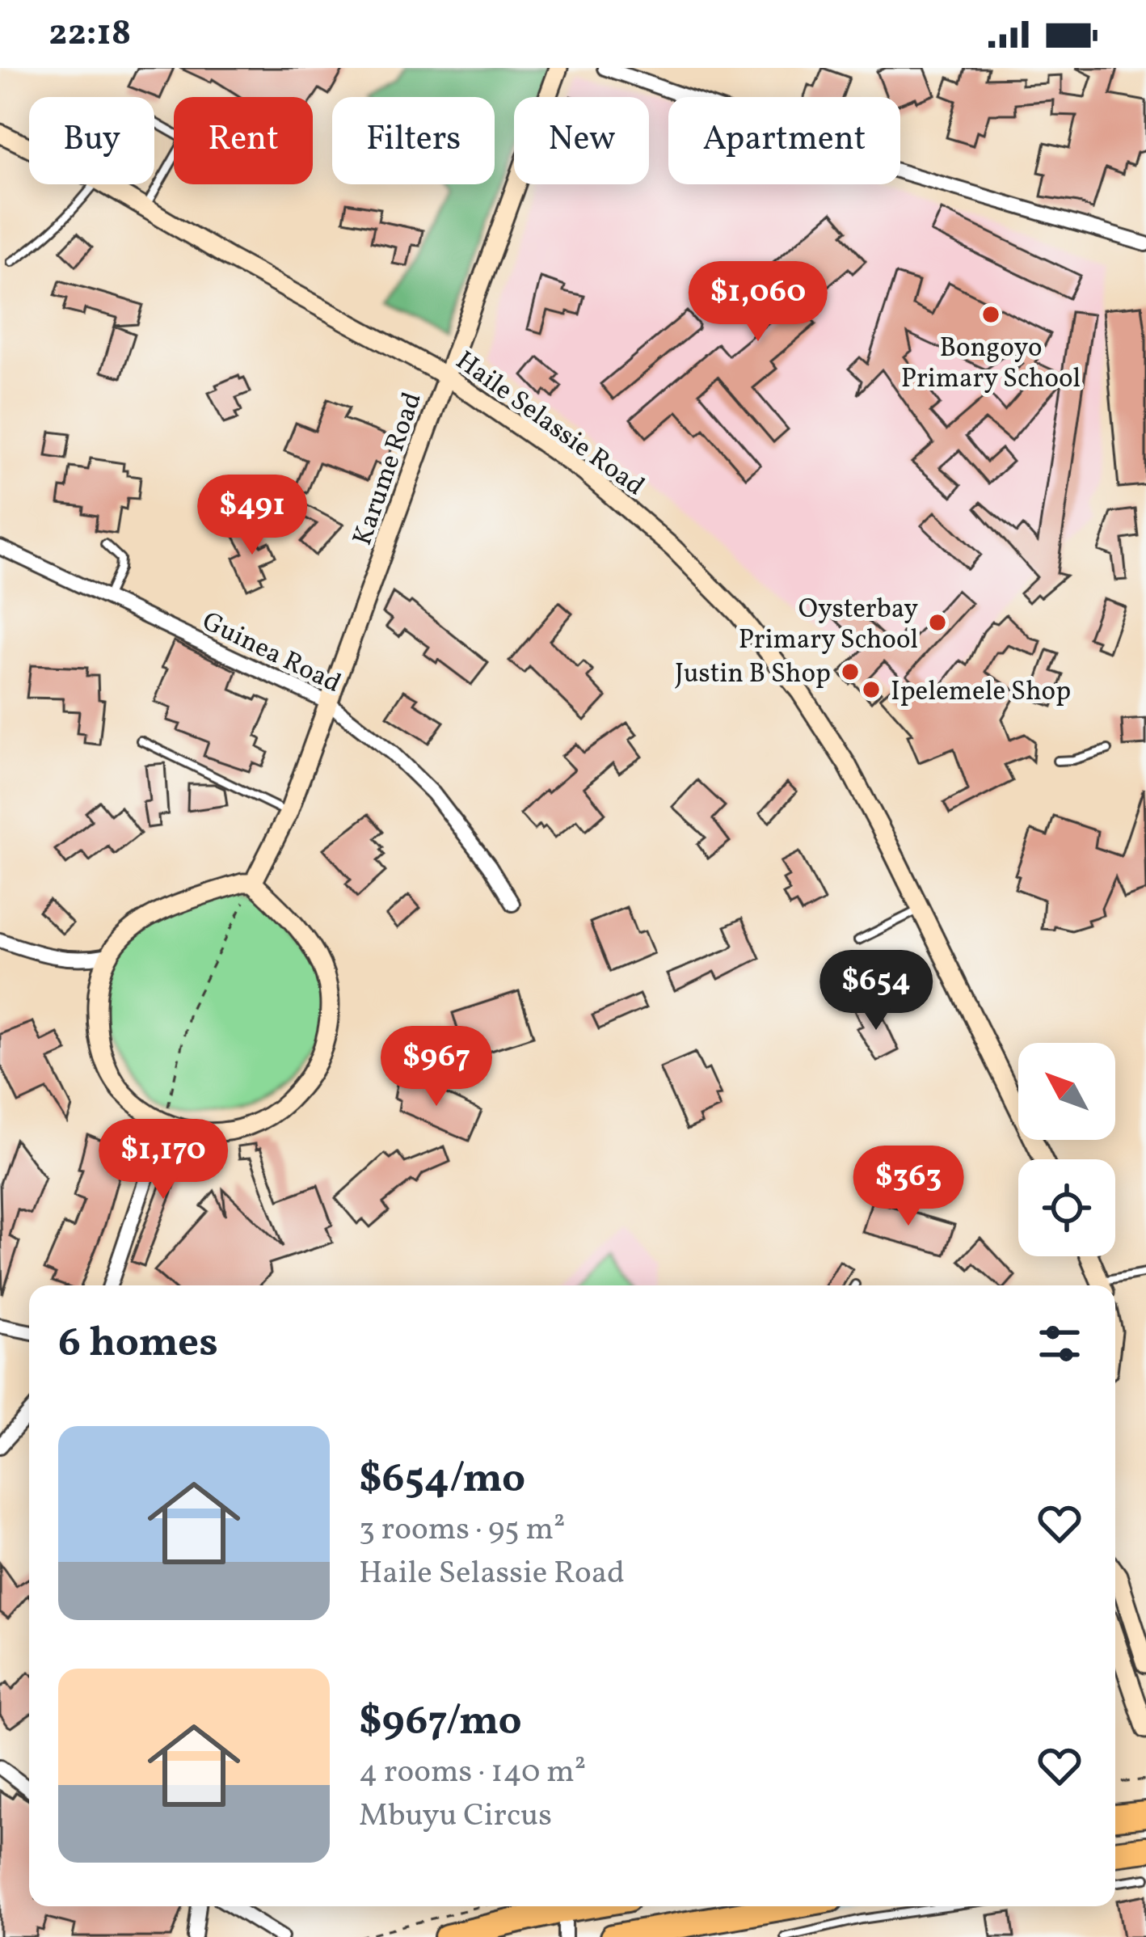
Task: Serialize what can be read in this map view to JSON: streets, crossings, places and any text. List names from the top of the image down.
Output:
{
  "streets": {
    "street": ["Haile Selassie Road", "Karume Road", "Guinea Road"]
  },
  "crossings": [
    ["Haile Selassie Road", "Karume Road"],
    ["Karume Road", "Guinea Road"]
  ],
  "places": [
    "Bongoyo Primary School",
    "Oysterbay Primary School",
    "Justin B Shop",
    "Ipelemele Shop"
  ],
  "north": "top left",
  "page": {
    "status": "22:18",
    "chip": [
      "Buy",
      "Rent",
      "Filters",
      "New",
      "Apartment"
    ],
    "price": [
      "$1,060",
      "$491",
      "$654",
      "$967",
      "$1,170",
      "$363"
    ],
    "heading": "6 homes",
    "list": [
      {
        "name": "$654/mo",
        "note": "3 rooms · 95 m² · Haile Selassie Road"
      },
      {
        "name": "$967/mo",
        "note": "4 rooms · 140 m² · Mbuyu Circus"
      }
    ]
  }
}
